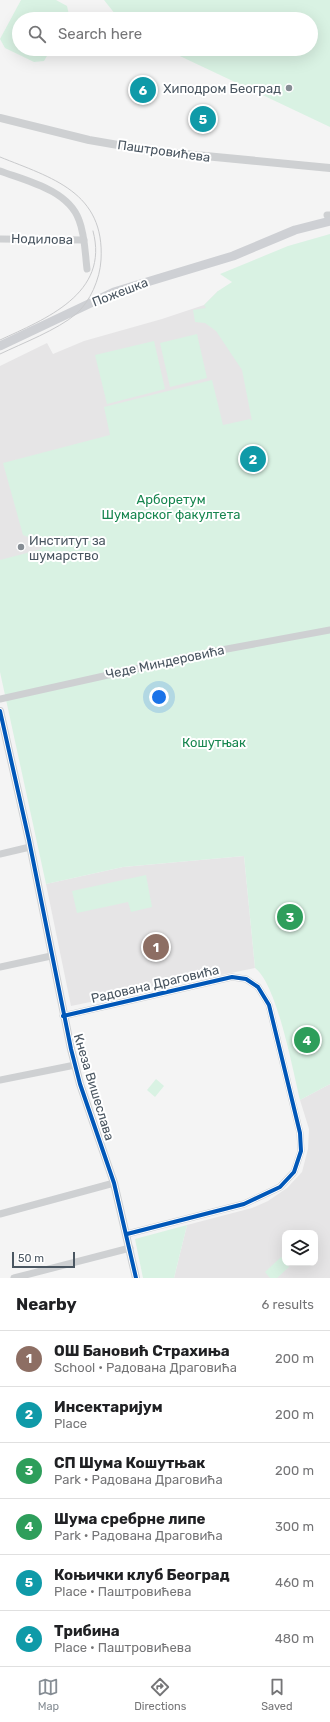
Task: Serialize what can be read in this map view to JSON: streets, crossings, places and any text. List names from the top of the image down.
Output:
{
  "streets": {
    "main road": ["Пожешка"],
    "street": [
      "Паштровићева",
      "Нодилова",
      "Чеде Миндеровића",
      "Радована Драговића",
      "Кнеза Вишеслава"
    ]
  },
  "crossings": [
    ["Радована Драговића", "Кнеза Вишеслава"]
  ],
  "parks": ["Арборетум Шумарског факултета", "Кошутњак"],
  "places": ["Хиподром Београд", "Институт за шумарство"],
  "scale_bar": "50 m",
  "page": {
    "search": "Search here",
    "pins": [
      "6",
      "5",
      "2",
      "3",
      "1",
      "4"
    ],
    "scale": "50 m",
    "heading": ["Nearby", "6 results"],
    "list": [
      {
        "mark": "1",
        "name": "ОШ Бановић Страхиња",
        "note": "School · Радована Драговића",
        "value": "200 m"
      },
      {
        "mark": "2",
        "name": "Инсектаријум",
        "note": "Place",
        "value": "200 m"
      },
      {
        "mark": "3",
        "name": "СП Шума Кошутњак",
        "note": "Park · Радована Драговића",
        "value": "200 m"
      },
      {
        "mark": "4",
        "name": "Шума сребрне липе",
        "note": "Park · Радована Драговића",
        "value": "300 m"
      },
      {
        "mark": "5",
        "name": "Коњички клуб Београд",
        "note": "Place · Паштровићева",
        "value": "460 m"
      },
      {
        "mark": "6",
        "name": "Трибина",
        "note": "Place · Паштровићева",
        "value": "480 m"
      }
    ],
    "nav": ["Map", "Directions", "Saved"]
  }
}
